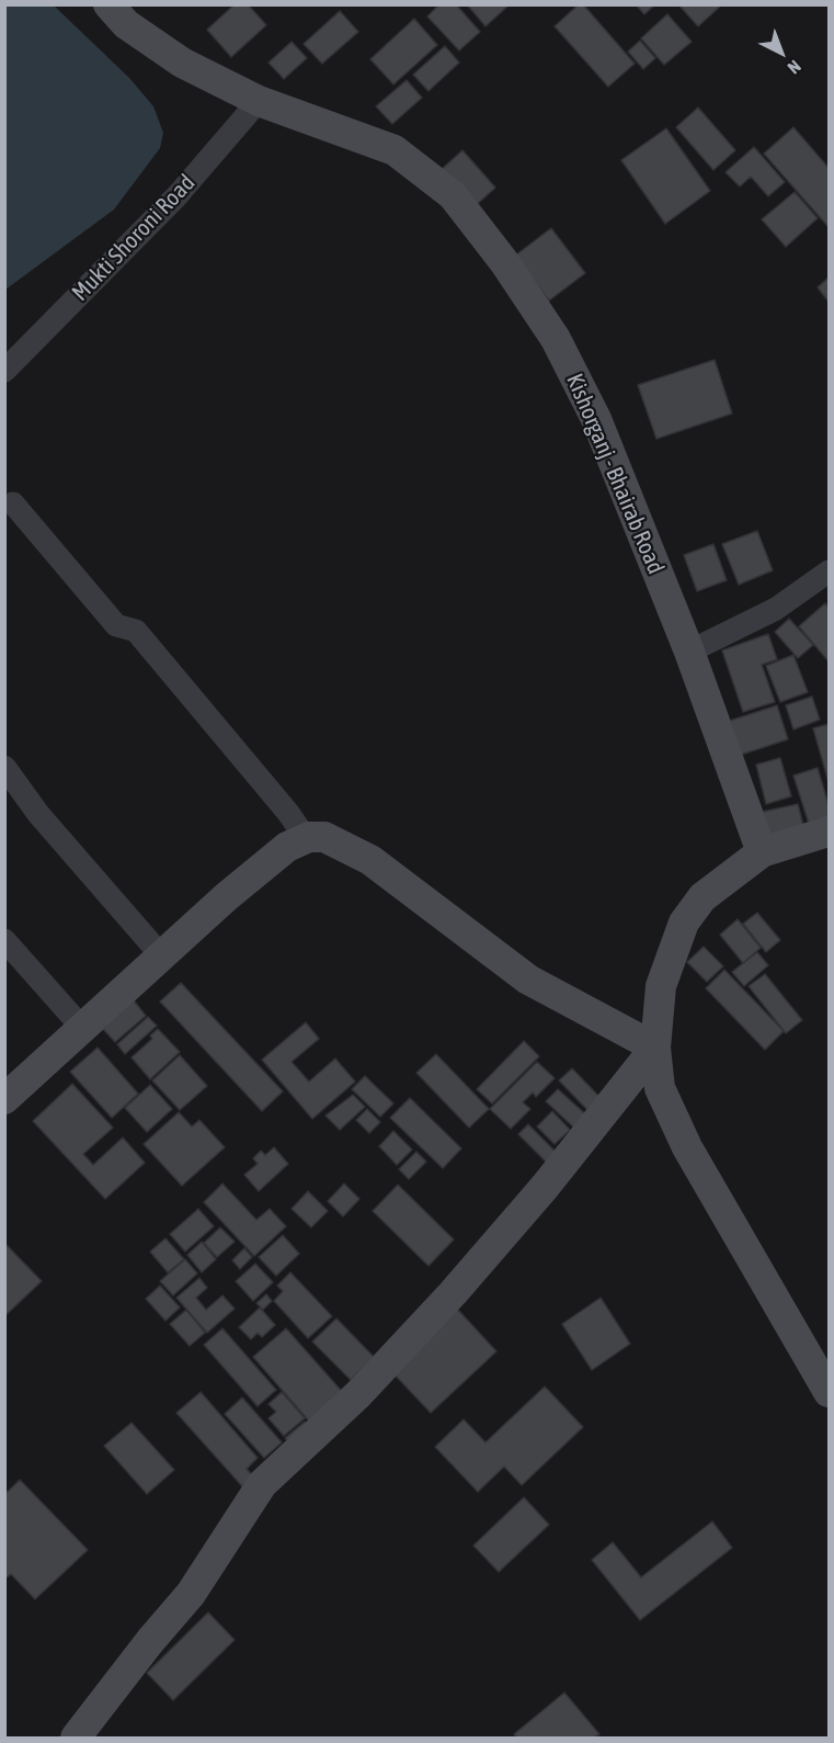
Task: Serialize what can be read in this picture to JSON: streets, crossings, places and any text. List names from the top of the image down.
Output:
{
  "streets": {
    "street": ["Mukti Shoroni Road", "Kishorganj - Bhairab Road"]
  },
  "crossings": [
    ["Mukti Shoroni Road", "Kishorganj - Bhairab Road"]
  ],
  "north": "bottom right"
}
